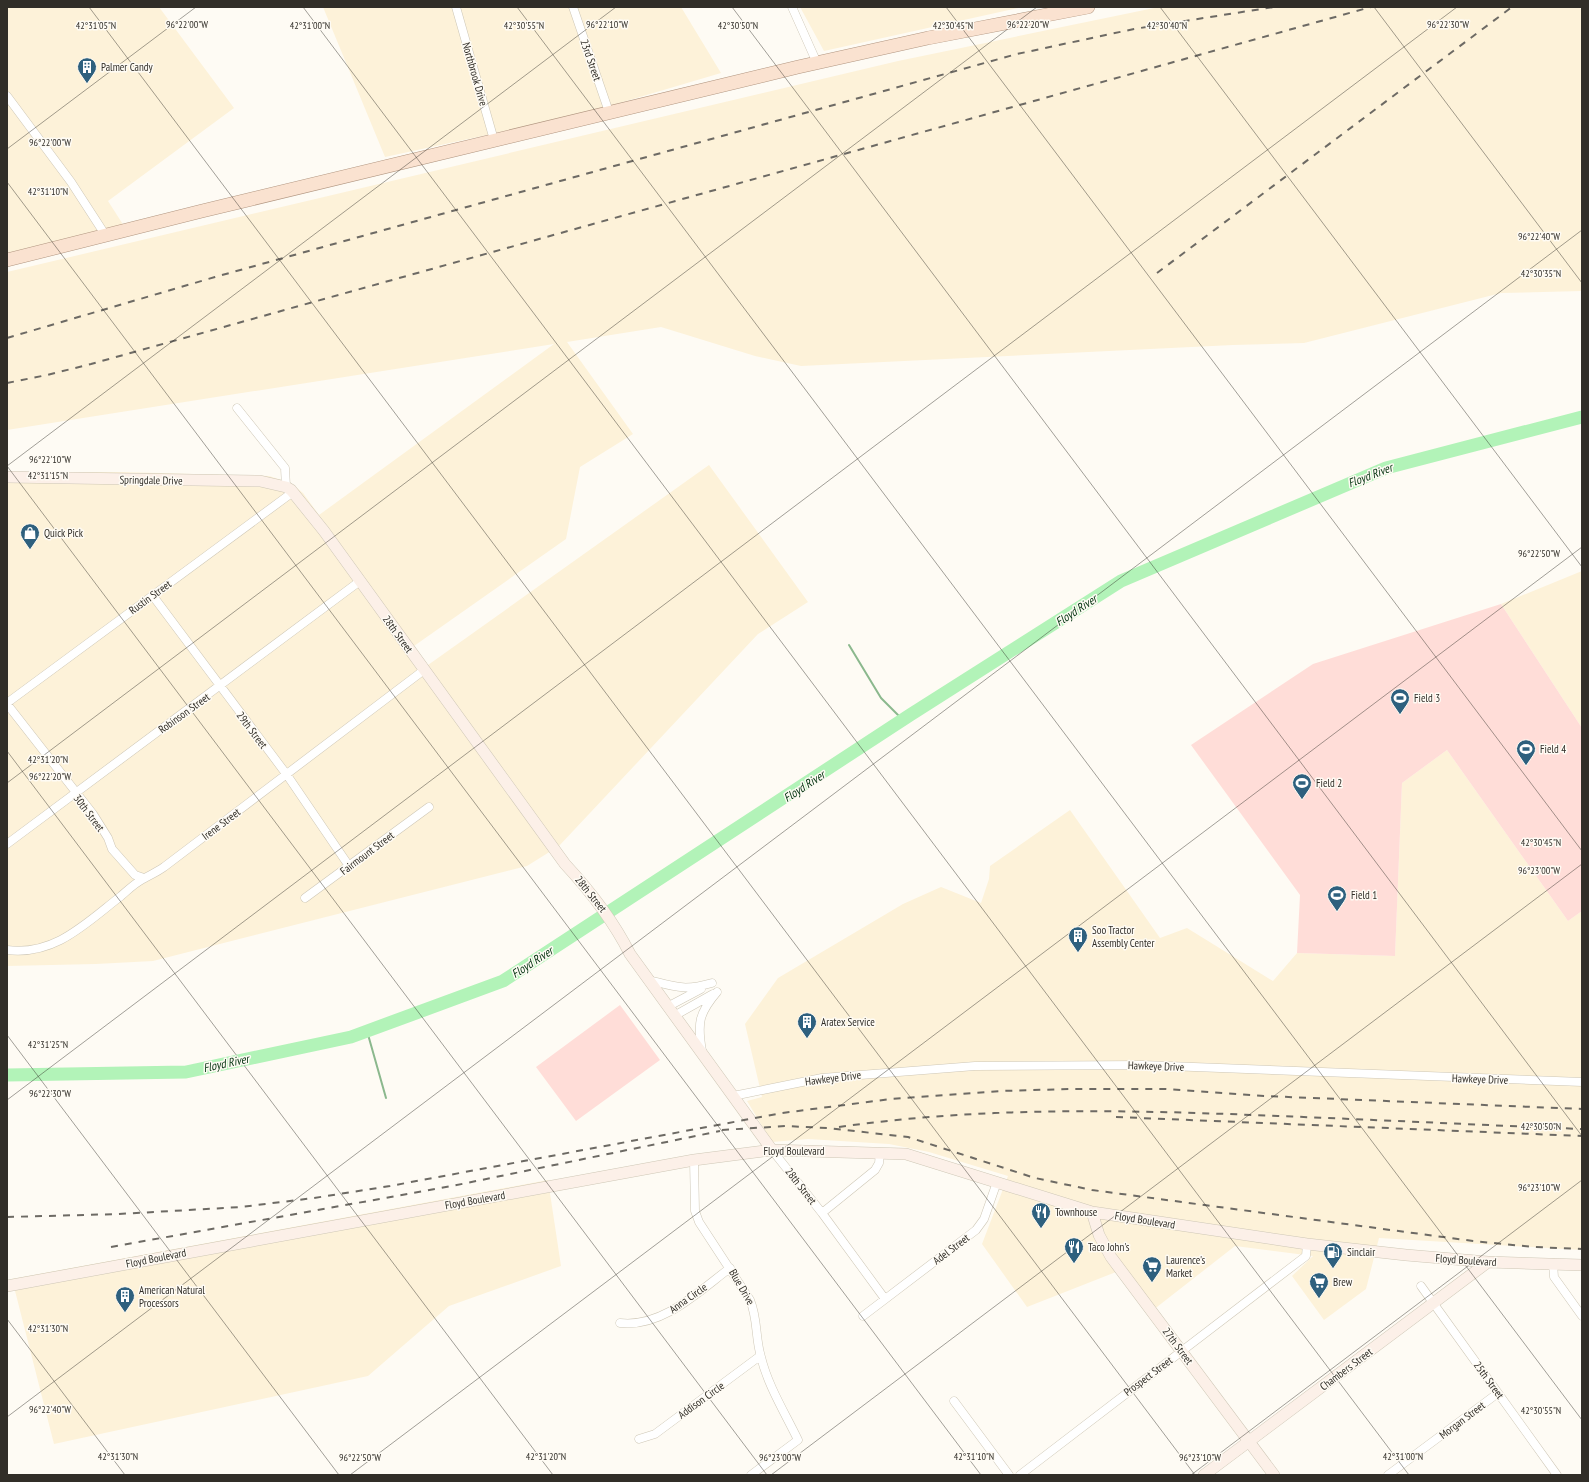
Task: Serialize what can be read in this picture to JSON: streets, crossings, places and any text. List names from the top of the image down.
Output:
{
  "streets": {
    "main road": [
      "Springdale Drive",
      "28th Street",
      "Floyd Boulevard",
      "27th Street",
      "Chambers Street"
    ],
    "street": [
      "23rd Street",
      "Northbrook Drive",
      "Rustin Street",
      "Robinson Street",
      "29th Street",
      "30th Street",
      "Irene Street",
      "Fairmount Street",
      "Hawkeye Drive",
      "Adel Street",
      "Blue Drive",
      "Anna Circle",
      "Prospect Street",
      "25th Street",
      "Addison Circle",
      "Morgan Street"
    ]
  },
  "crossings": [
    ["Springdale Drive", "Rustin Street"],
    ["Springdale Drive", "28th Street"],
    ["Rustin Street", "28th Street"],
    ["Rustin Street", "29th Street"],
    ["Rustin Street", "30th Street"],
    ["28th Street", "Robinson Street"],
    ["28th Street", "Irene Street"],
    ["28th Street", "Hawkeye Drive"],
    ["28th Street", "Floyd Boulevard"],
    ["28th Street", "Adel Street"],
    ["Robinson Street", "29th Street"],
    ["Robinson Street", "30th Street"],
    ["29th Street", "Irene Street"],
    ["29th Street", "Fairmount Street"],
    ["30th Street", "Irene Street"],
    ["Floyd Boulevard", "Adel Street"],
    ["Floyd Boulevard", "Blue Drive"],
    ["Floyd Boulevard", "27th Street"],
    ["Floyd Boulevard", "Chambers Street"],
    ["Floyd Boulevard", "Prospect Street"],
    ["Blue Drive", "Anna Circle"],
    ["Blue Drive", "Addison Circle"],
    ["27th Street", "Chambers Street"],
    ["27th Street", "Prospect Street"],
    ["Chambers Street", "25th Street"],
    ["25th Street", "Morgan Street"]
  ],
  "water": ["Floyd River"],
  "places": {
    "building": [
      "Palmer Candy",
      "Soo Tractor Assembly Center",
      "Aratex Service",
      "American Natural Processors"
    ],
    "shop": ["Quick Pick"],
    "sports": [
      "Field 3",
      "Field 4",
      "Field 2",
      "Field 1"
    ],
    "restaurant": ["Townhouse", "Taco John's"],
    "fuel station": ["Sinclair"],
    "supermarket": ["Laurence's Market", "Brew"]
  },
  "coordinates": [
    "96°22'00\"W",
    "96°22'10\"W",
    "96°22'20\"W",
    "96°22'30\"W",
    "42°31'05\"N",
    "42°31'00\"N",
    "42°30'55\"N",
    "42°30'50\"N",
    "42°30'45\"N",
    "42°30'40\"N",
    "42°31'10\"N",
    "96°22'40\"W",
    "42°30'35\"N",
    "42°31'15\"N",
    "96°22'50\"W",
    "42°31'20\"N",
    "96°23'00\"W",
    "42°31'25\"N",
    "96°23'10\"W",
    "42°31'30\"N"
  ]
}
